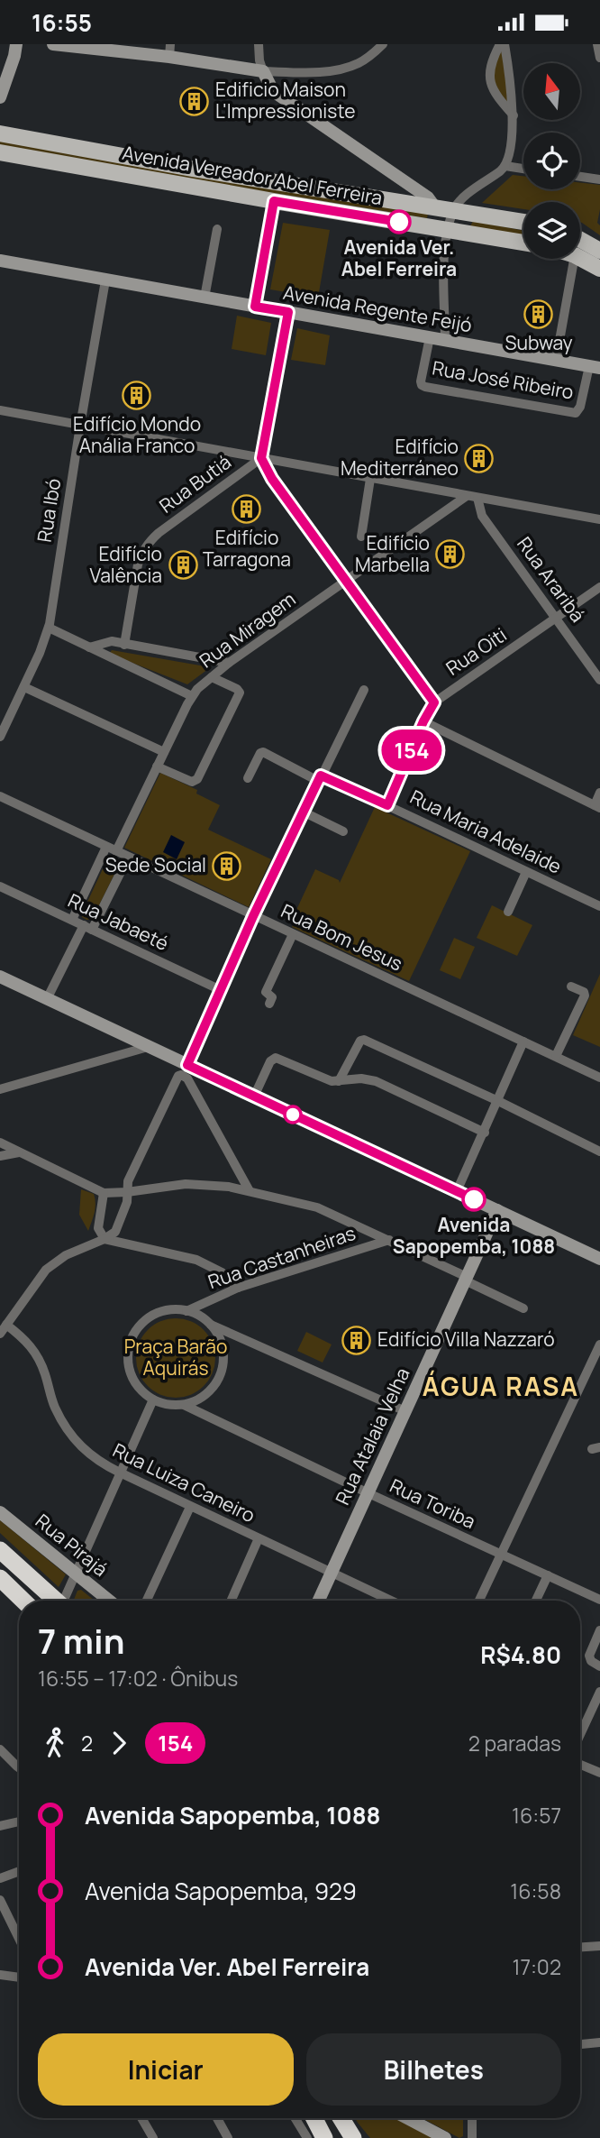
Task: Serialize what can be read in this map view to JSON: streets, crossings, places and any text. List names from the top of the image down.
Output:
{
  "streets": {
    "main road": [
      "Avenida Vereador Abel Ferreira",
      "Avenida Regente Feijó",
      "Rua Atalaia Velha",
      "Rua Pirajá"
    ],
    "street": [
      "Rua José Ribeiro",
      "Rua Butiá",
      "Rua Ibó",
      "Rua Araribá",
      "Rua Miragem",
      "Rua Oiti",
      "Rua Maria Adelaide",
      "Rua Jabaeté",
      "Rua Bom Jesus",
      "Rua Castanheiras",
      "Rua Luiza Caneiro",
      "Rua Toriba"
    ]
  },
  "crossings": [
    ["Avenida Regente Feijó", "Rua José Ribeiro"],
    ["Avenida Regente Feijó", "Rua Butiá"],
    ["Avenida Regente Feijó", "Rua Ibó"],
    ["Rua Araribá", "Rua Miragem"],
    ["Rua Araribá", "Rua Oiti"],
    ["Rua Miragem", "Rua Bom Jesus"],
    ["Rua Oiti", "Rua Maria Adelaide"],
    ["Rua Castanheiras", "Rua Toriba"],
    ["Rua Atalaia Velha", "Rua Luiza Caneiro"],
    ["Rua Atalaia Velha", "Rua Toriba"]
  ],
  "districts": ["ÁGUA RASA"],
  "parks": ["Praça Barão Aquirás"],
  "places": {
    "building": [
      "Edificio Maison L'Impressioniste",
      "Subway",
      "Edifício Mondo Anália Franco",
      "Edifício Mediterráneo",
      "Edifício Tarragona",
      "Edifício Marbella",
      "Edifício Valência",
      "Sede Social",
      "Edifício Villa Nazzaró"
    ],
    "other": ["Avenida Ver. Abel Ferreira", "Avenida Sapopemba, 1088"]
  },
  "lines": ["bus line 154"],
  "north": "top",
  "page": {
    "status": "16:55",
    "on_map": "154",
    "heading": ["7 min", "16:55 – 17:02 · Ônibus", "R$4.80"],
    "legs": ["2", "154", "2 paradas"],
    "list": [
      {
        "name": "Avenida Sapopemba, 1088",
        "value": "16:57"
      },
      {
        "name": "Avenida Sapopemba, 929",
        "value": "16:58"
      },
      {
        "name": "Avenida Ver. Abel Ferreira",
        "value": "17:02"
      }
    ],
    "buttons": ["Iniciar", "Bilhetes"]
  }
}
